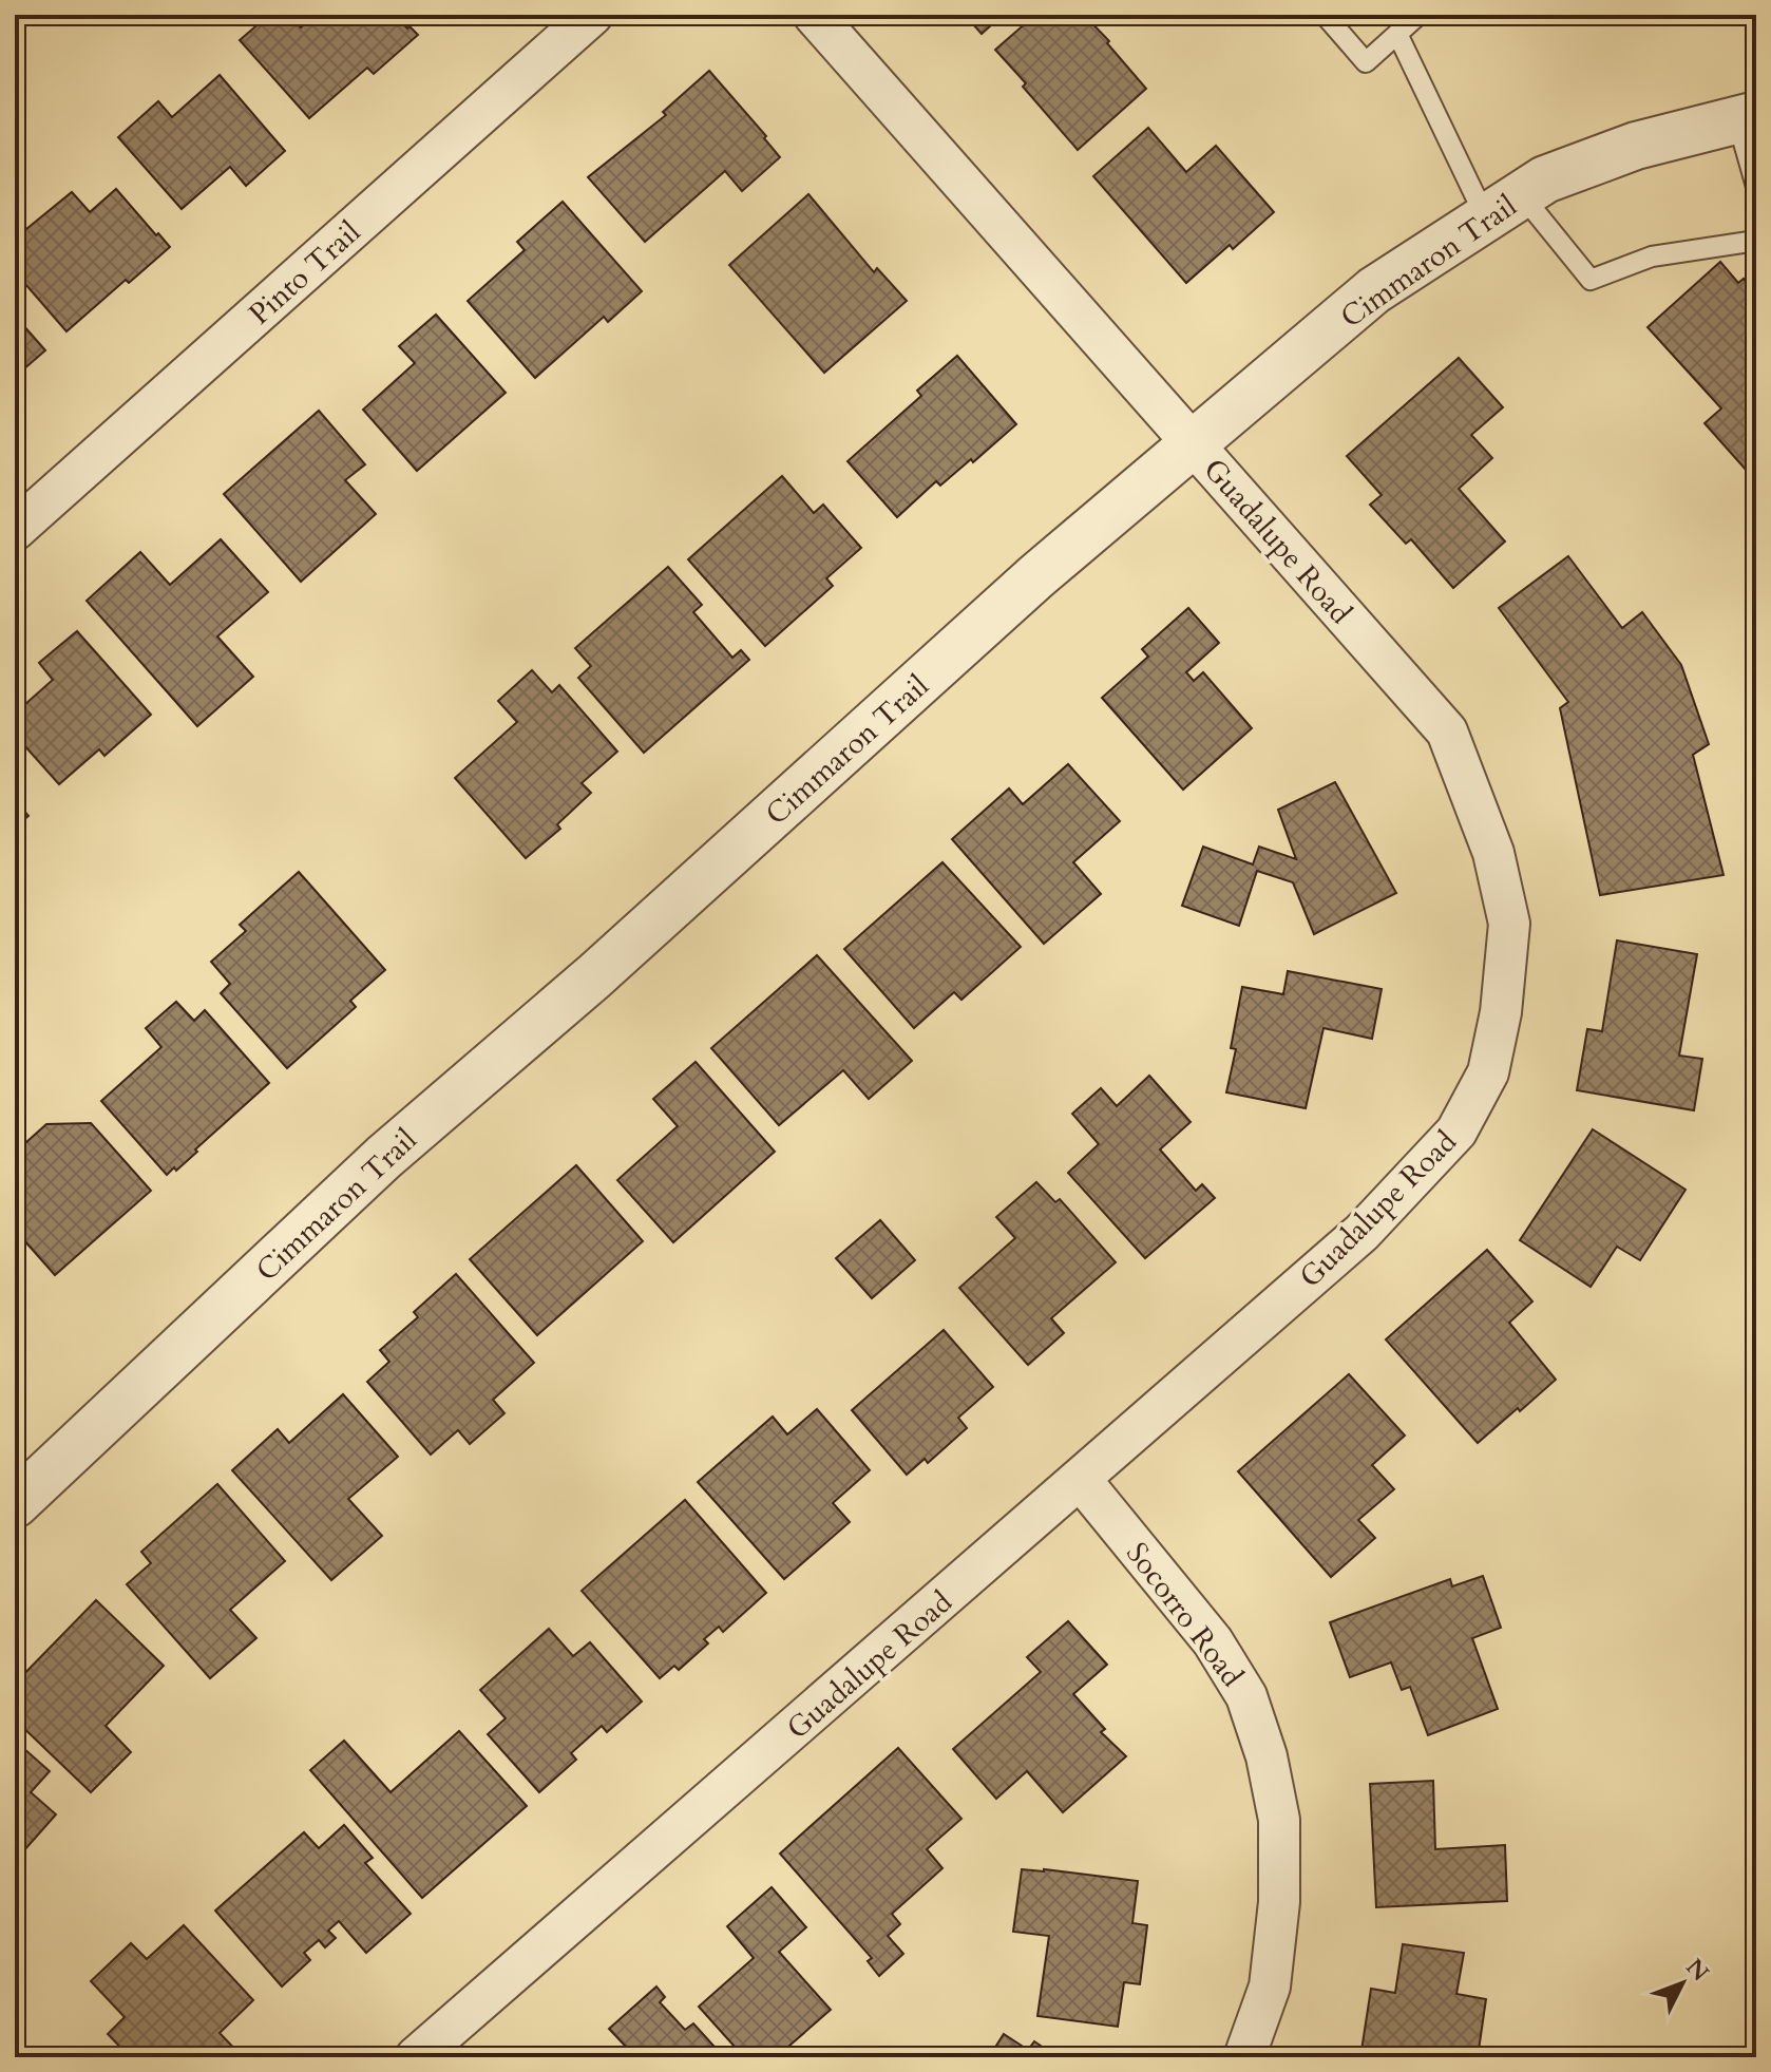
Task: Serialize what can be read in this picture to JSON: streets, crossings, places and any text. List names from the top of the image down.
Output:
{
  "streets": {
    "street": [
      "Cimmaron Trail",
      "Pinto Trail",
      "Guadalupe Road",
      "Socorro Road"
    ]
  },
  "crossings": [
    ["Cimmaron Trail", "Guadalupe Road"],
    ["Guadalupe Road", "Socorro Road"]
  ],
  "north": "top right"
}
